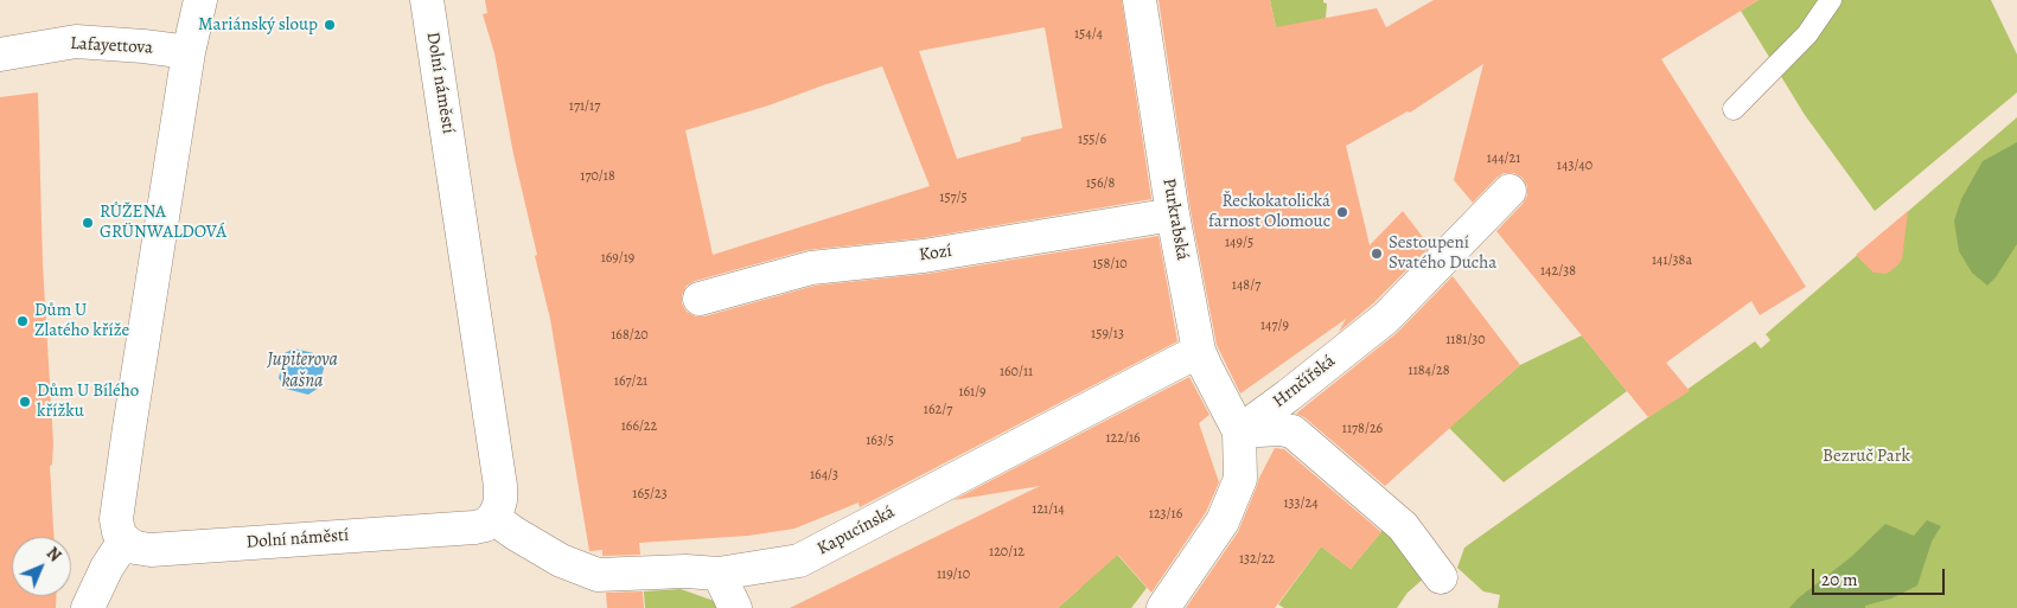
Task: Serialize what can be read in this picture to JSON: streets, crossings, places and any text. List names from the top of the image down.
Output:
{
  "streets": {
    "street": [
      "Lafayettova",
      "Dolní náměstí",
      "Purkrabská",
      "Kozí",
      "Hrnčířská",
      "Kapucínská"
    ]
  },
  "crossings": [
    ["Dolní náměstí", "Kapucínská"],
    ["Purkrabská", "Kozí"],
    ["Purkrabská", "Hrnčířská"],
    ["Purkrabská", "Kapucínská"]
  ],
  "water": ["Jupiterova kašna"],
  "parks": ["Bezruč Park"],
  "places": [
    "Mariánský sloup",
    "Řeckokatolická farnost Olomouc",
    "RŮŽENA GRÜNWALDOVÁ",
    "Sestoupení Svatého Ducha",
    "Dům U Zlatého kříže",
    "Dům U Bílého křížku"
  ],
  "house_numbers": [
    "154/4",
    "171/17",
    "155/6",
    "144/21",
    "143/40",
    "170/18",
    "156/8",
    "157/5",
    "149/5",
    "169/19",
    "141/38a",
    "158/10",
    "142/38",
    "148/7",
    "147/9",
    "159/13",
    "168/20",
    "1181/30",
    "1184/28",
    "160/11",
    "167/21",
    "161/9",
    "162/7",
    "166/22",
    "1178/26",
    "122/16",
    "163/5",
    "164/3",
    "165/23",
    "133/24",
    "121/14",
    "123/16",
    "120/12",
    "132/22",
    "119/10"
  ],
  "scale_bar": "20 m",
  "north": "top right"
}
